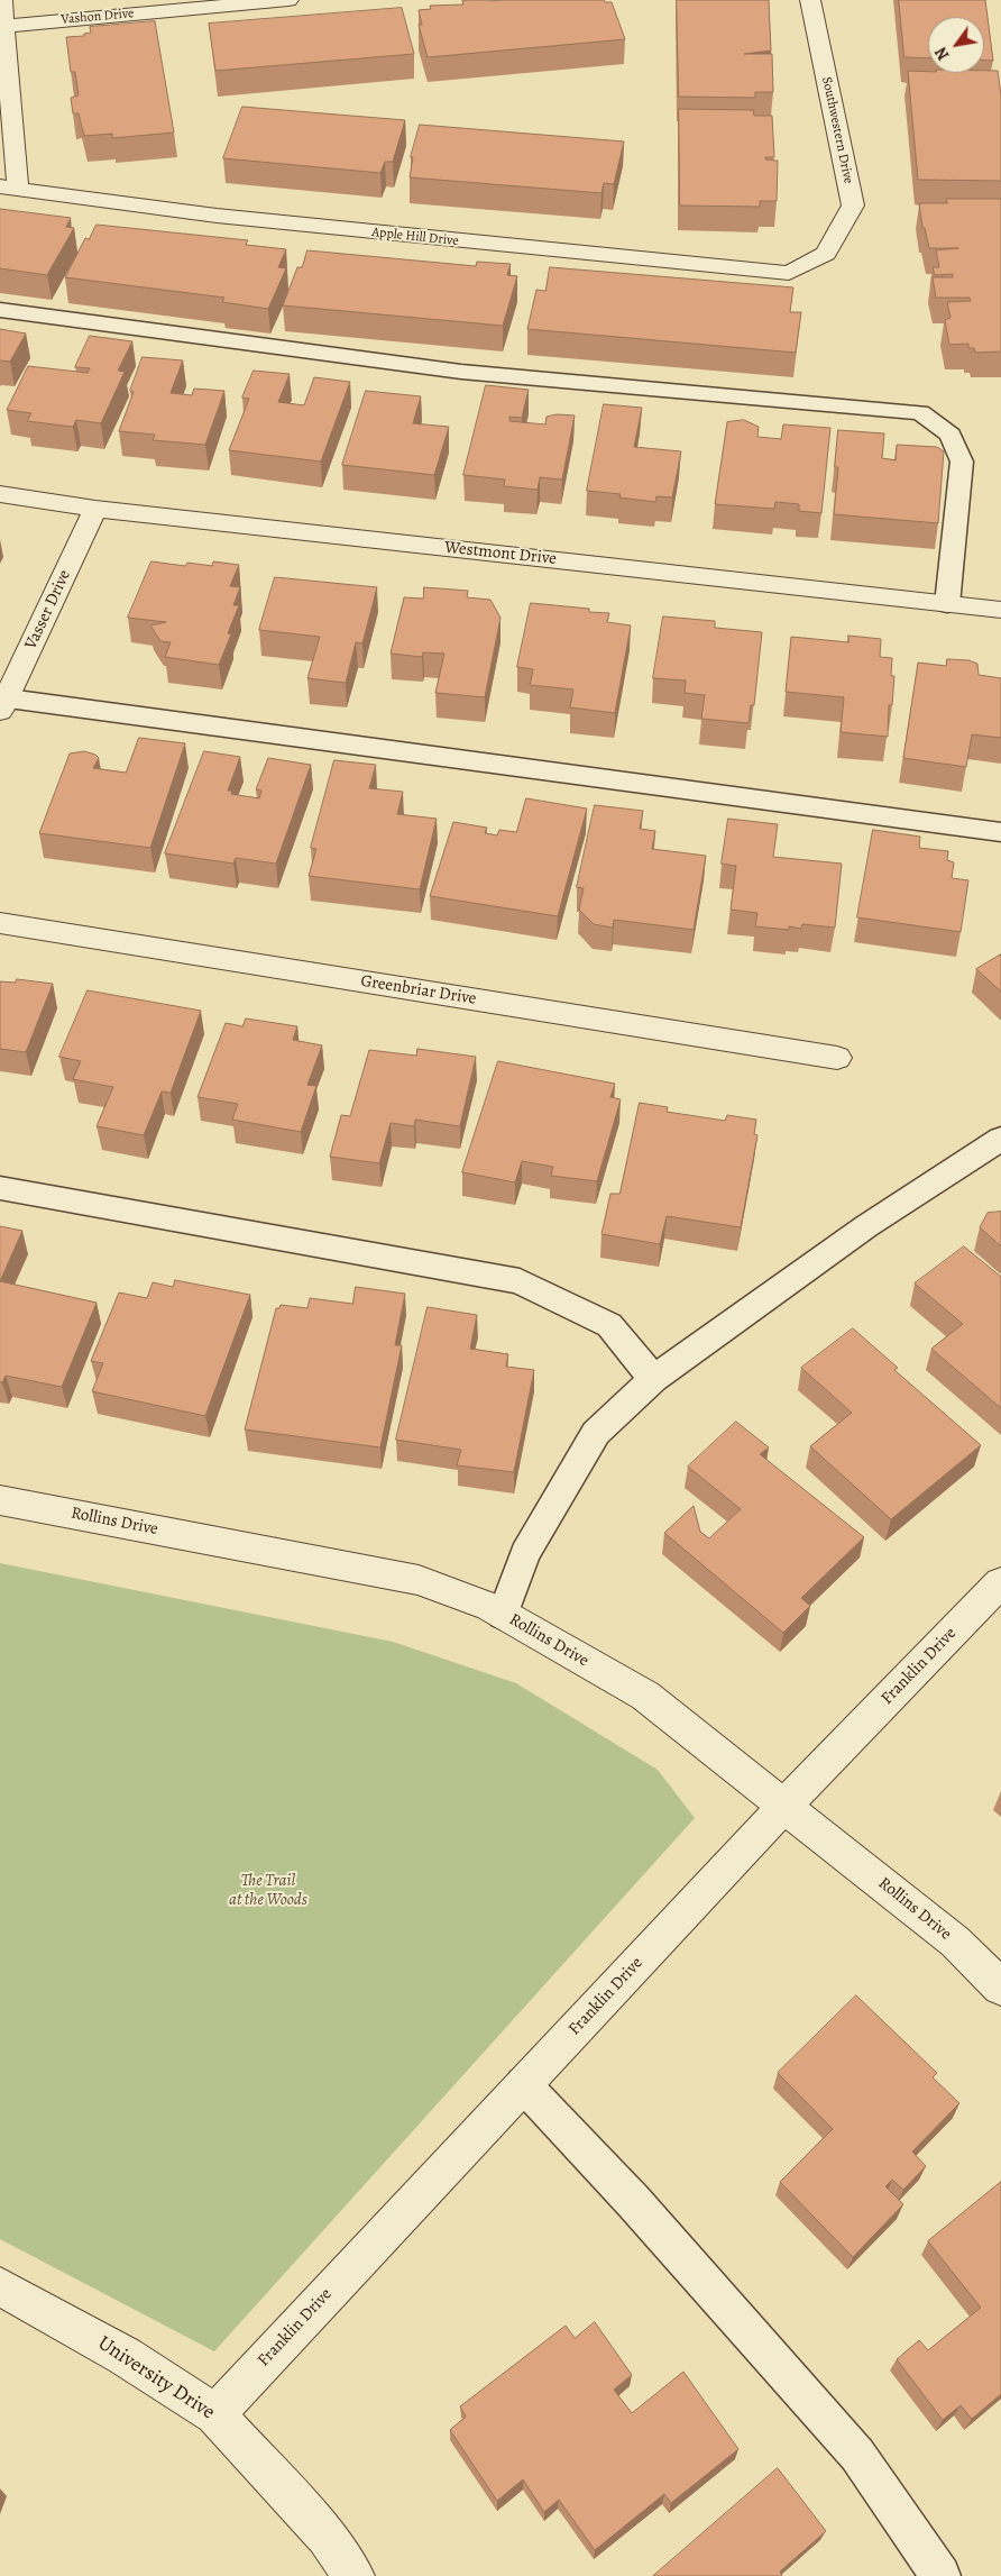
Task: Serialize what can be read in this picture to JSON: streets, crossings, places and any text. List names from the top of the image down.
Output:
{
  "streets": {
    "street": [
      "Vashon Drive",
      "Southwestern Drive",
      "Apple Hill Drive",
      "Westmont Drive",
      "Vasser Drive",
      "Greenbriar Drive",
      "Rollins Drive",
      "Franklin Drive",
      "University Drive"
    ]
  },
  "crossings": [
    ["Southwestern Drive", "Apple Hill Drive"],
    ["Westmont Drive", "Vasser Drive"],
    ["Rollins Drive", "Franklin Drive"],
    ["Franklin Drive", "University Drive"]
  ],
  "parks": ["The Trail at the Woods"],
  "north": "bottom left"
}
